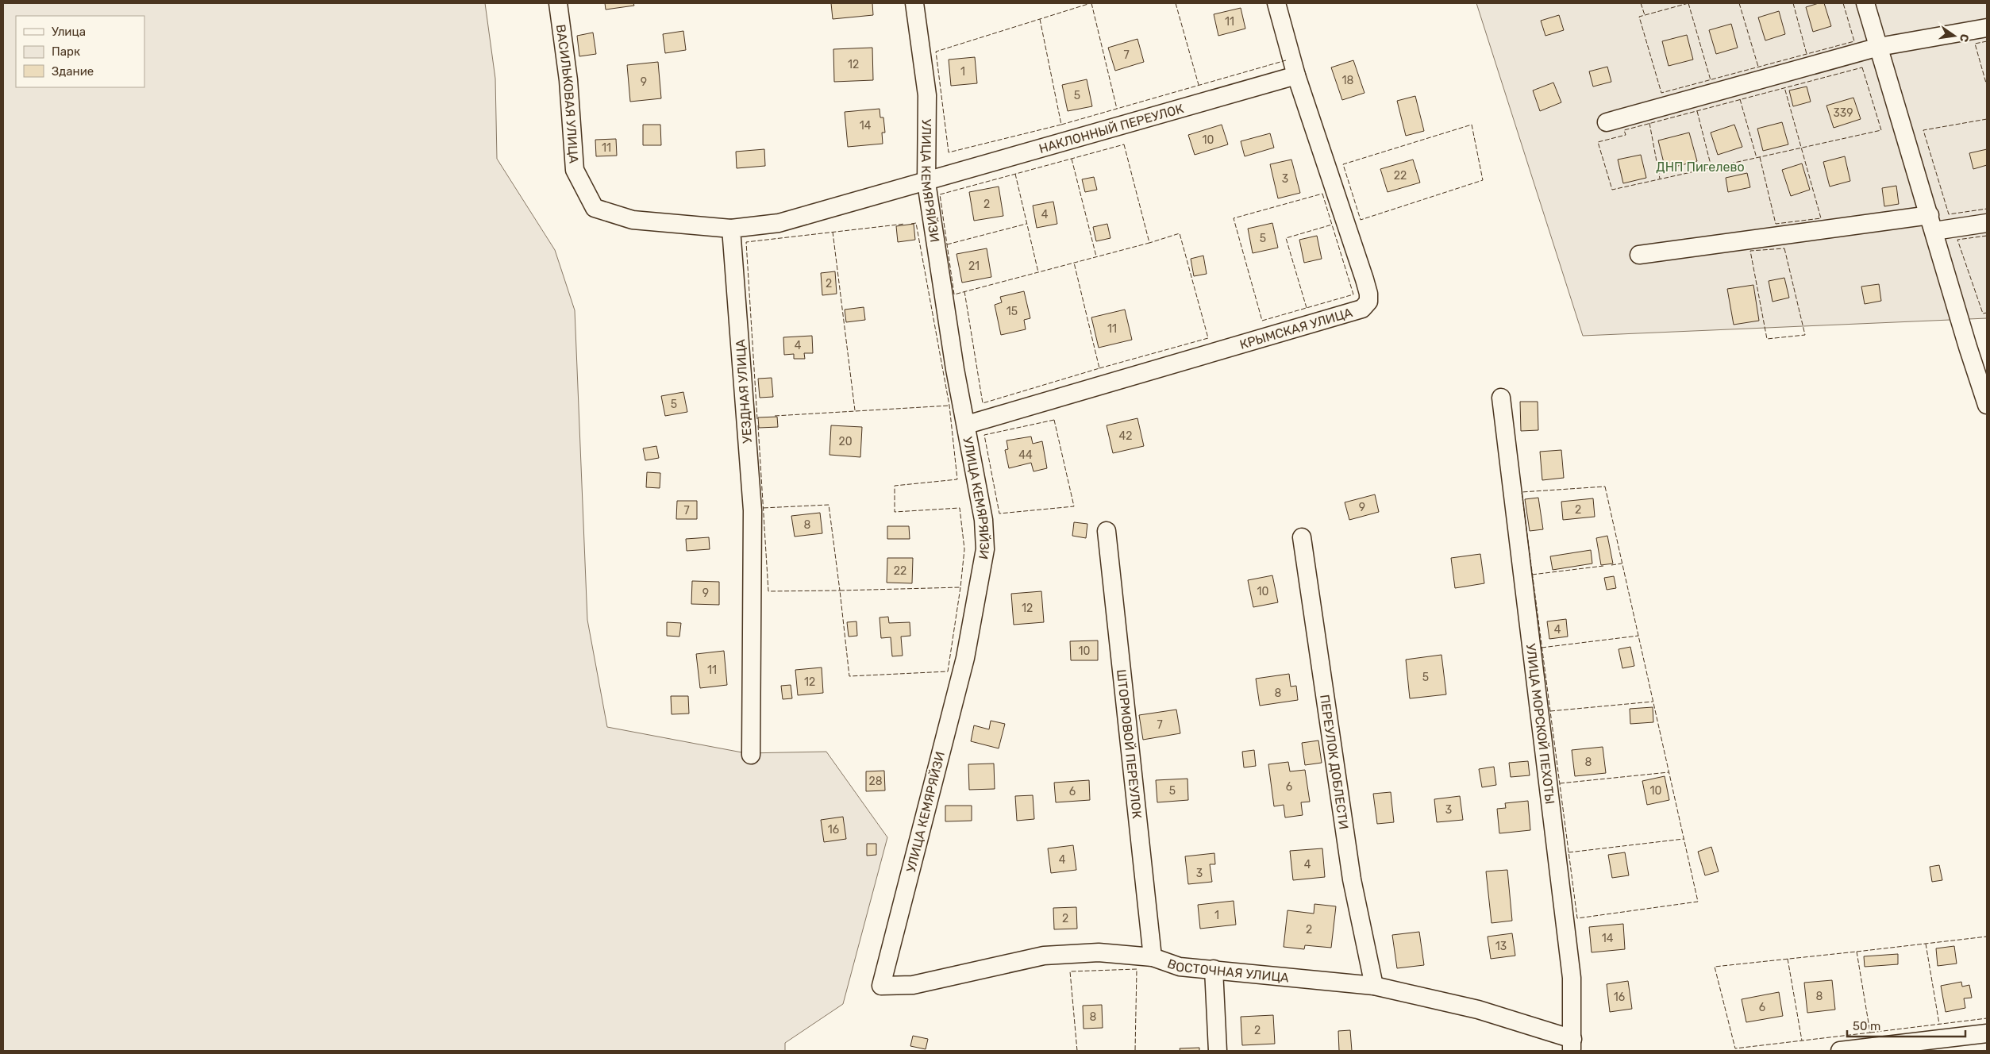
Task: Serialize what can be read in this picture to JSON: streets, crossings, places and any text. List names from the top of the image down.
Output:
{
  "streets": {
    "street": [
      "ВАСИЛЬКОВАЯ УЛИЦА",
      "НАКЛОННЫЙ ПЕРЕУЛОК",
      "УЛИЦА КЕМЯРЯЙЗИ",
      "КРЫМСКАЯ УЛИЦА",
      "УЕЗДНАЯ УЛИЦА",
      "УЛИЦА МОРСКОЙ ПЕХОТЫ",
      "ШТОРМОВОЙ ПЕРЕУЛОК",
      "ПЕРЕУЛОК ДОБЛЕСТИ",
      "ВОСТОЧНАЯ УЛИЦА"
    ]
  },
  "crossings": [
    ["ВАСИЛЬКОВАЯ УЛИЦА", "УЕЗДНАЯ УЛИЦА"],
    ["НАКЛОННЫЙ ПЕРЕУЛОК", "УЛИЦА КЕМЯРЯЙЗИ"],
    ["НАКЛОННЫЙ ПЕРЕУЛОК", "КРЫМСКАЯ УЛИЦА"],
    ["УЛИЦА КЕМЯРЯЙЗИ", "КРЫМСКАЯ УЛИЦА"],
    ["УЛИЦА КЕМЯРЯЙЗИ", "ВОСТОЧНАЯ УЛИЦА"],
    ["УЛИЦА МОРСКОЙ ПЕХОТЫ", "ВОСТОЧНАЯ УЛИЦА"],
    ["ШТОРМОВОЙ ПЕРЕУЛОК", "ВОСТОЧНАЯ УЛИЦА"],
    ["ПЕРЕУЛОК ДОБЛЕСТИ", "ВОСТОЧНАЯ УЛИЦА"]
  ],
  "parks": ["ДНП Пигелево"],
  "house_numbers": [
    "11",
    "7",
    "12",
    "1",
    "18",
    "9",
    "5",
    "339",
    "14",
    "10",
    "11",
    "22",
    "3",
    "2",
    "4",
    "5",
    "21",
    "2",
    "15",
    "11",
    "4",
    "5",
    "42",
    "20",
    "44",
    "9",
    "2",
    "7",
    "8",
    "22",
    "10",
    "9",
    "12",
    "4",
    "10",
    "11",
    "5",
    "12",
    "8",
    "7",
    "8",
    "28",
    "6",
    "5",
    "10",
    "6",
    "3",
    "16",
    "4",
    "4",
    "3",
    "1",
    "2",
    "2",
    "14",
    "13",
    "8",
    "16",
    "6",
    "8",
    "2"
  ],
  "legend": ["Улица", "Парк", "Здание"],
  "scale_bar": "50 m",
  "north": "right"
}
